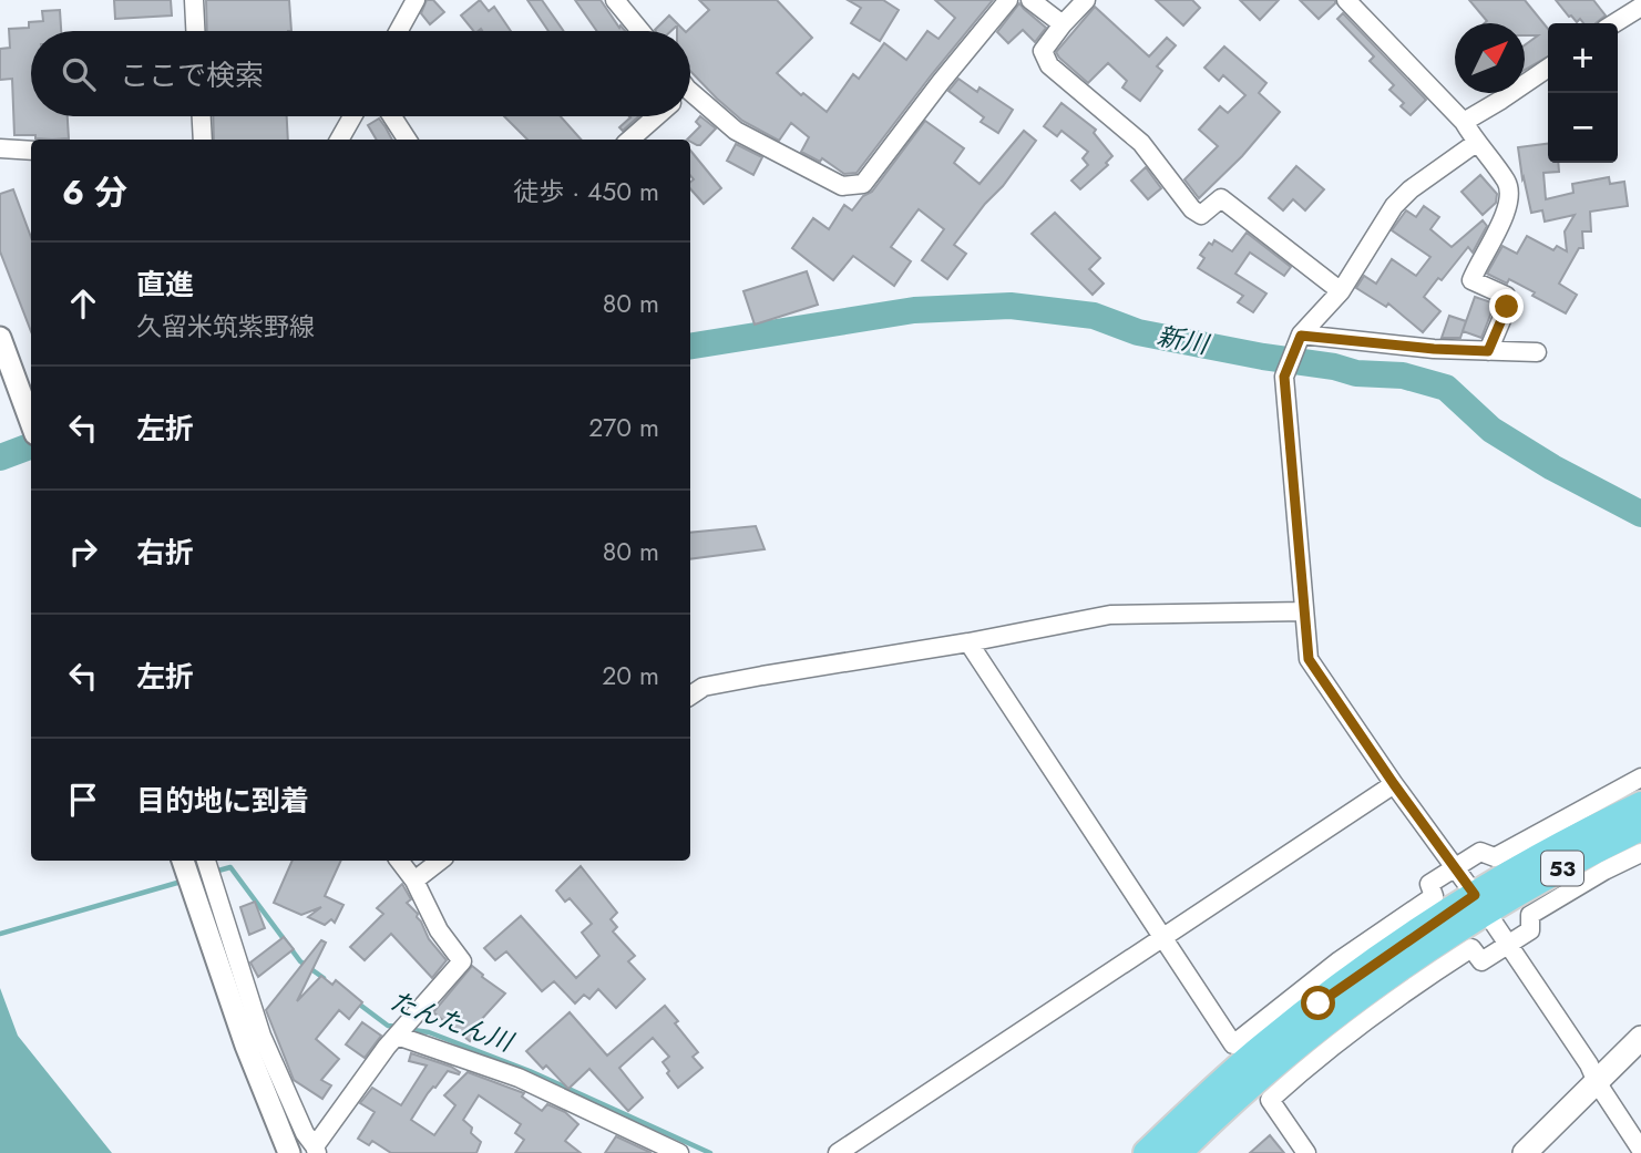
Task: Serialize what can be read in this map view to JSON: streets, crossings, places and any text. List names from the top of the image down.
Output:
{
  "streets": {
    "main road": ["53"]
  },
  "water": ["新川", "たんたん川"],
  "north": "top right",
  "page": {
    "map_buttons": ["+", "−"],
    "search": "ここで検索",
    "heading": ["6 分", "徒歩 · 450 m"],
    "list": [
      ["直進", "久留米筑紫野線", "80 m"],
      ["左折", "270 m"],
      ["右折", "80 m"],
      ["左折", "20 m"],
      "目的地に到着"
    ]
  }
}
